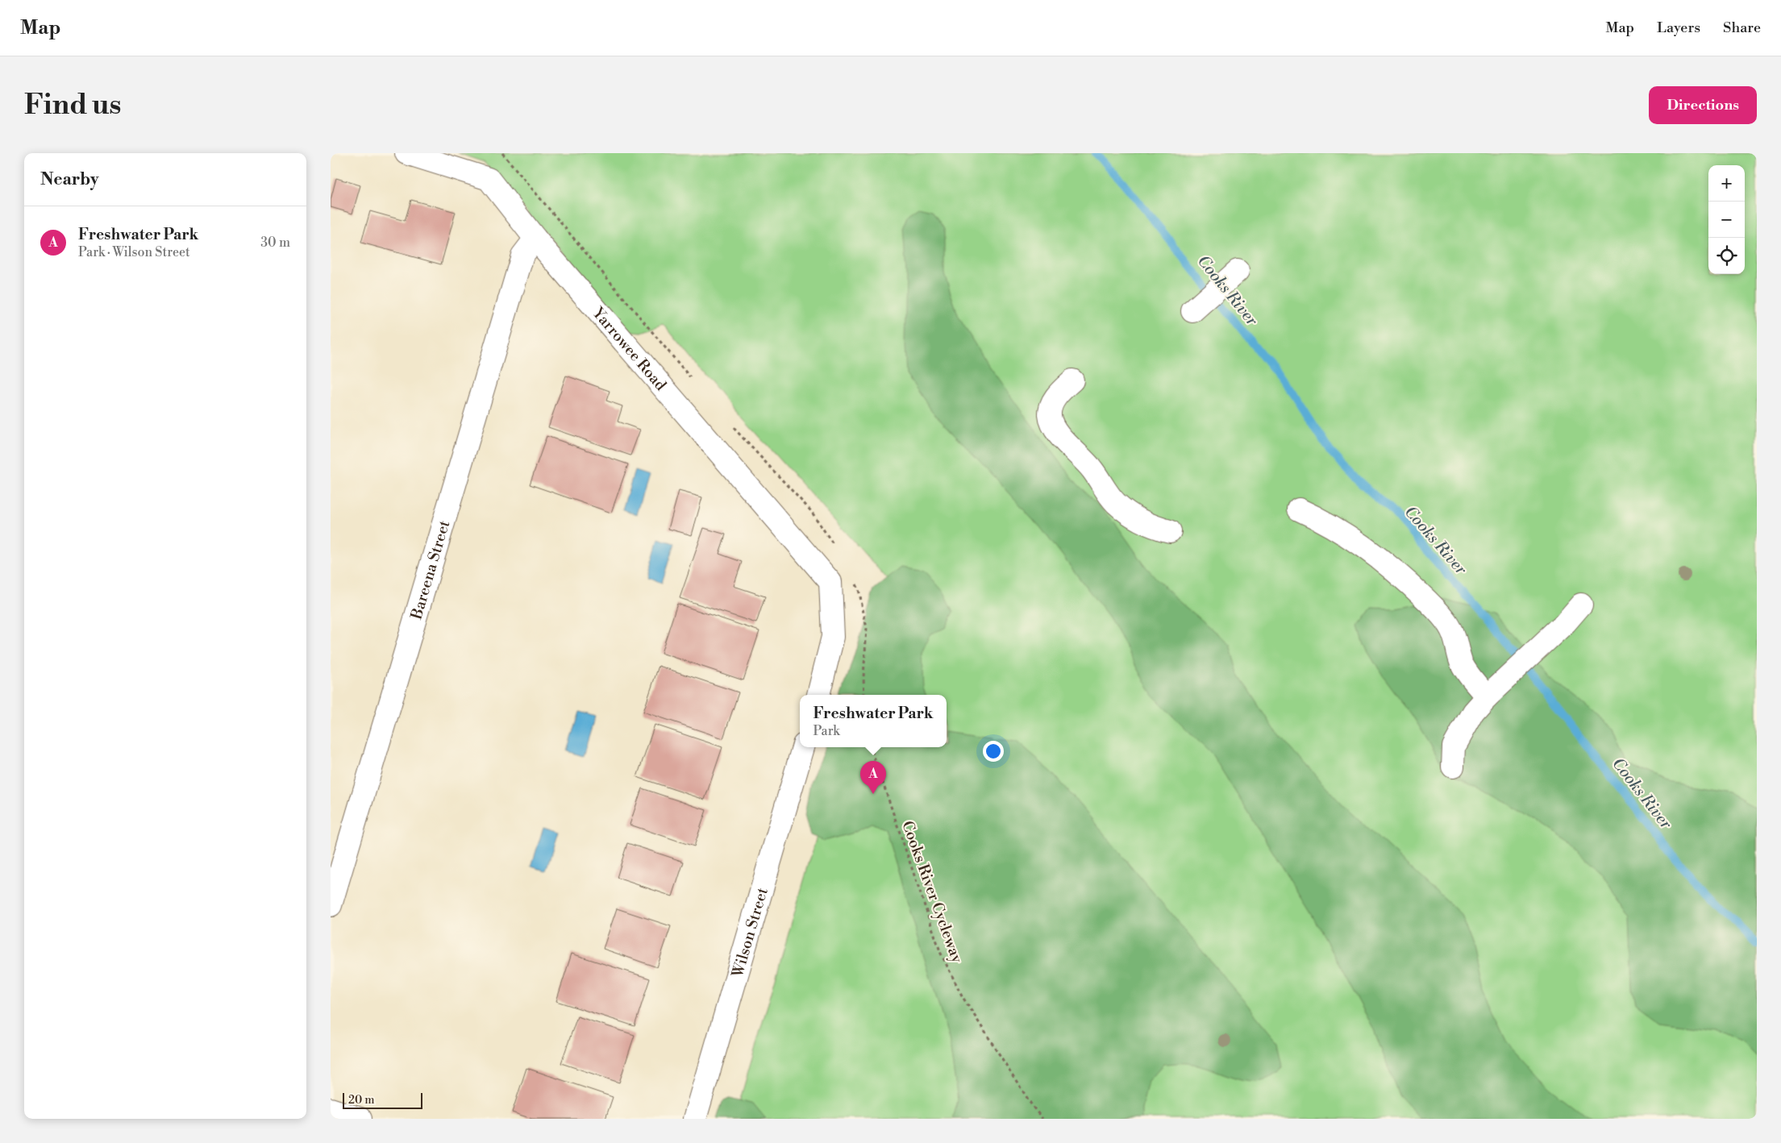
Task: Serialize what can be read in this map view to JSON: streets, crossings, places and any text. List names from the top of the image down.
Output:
{
  "streets": {
    "street": ["Yarrowee Road", "Bareena Street", "Wilson Street"],
    "path": ["Cooks River Cycleway"]
  },
  "crossings": [
    ["Yarrowee Road", "Bareena Street"]
  ],
  "water": ["Cooks River"],
  "scale_bar": "20 m",
  "page": {
    "header": "Map",
    "nav": ["Map", "Layers", "Share"],
    "buttons": "Directions",
    "title": "Find us",
    "heading": "Nearby",
    "map_buttons": ["+", "−"],
    "list": [
      {
        "mark": "A",
        "name": "Freshwater Park",
        "note": "Park · Wilson Street",
        "value": "30 m"
      }
    ],
    "popup": ["Freshwater Park", "Park"],
    "pins": "A",
    "scale": "20 m"
  }
}
